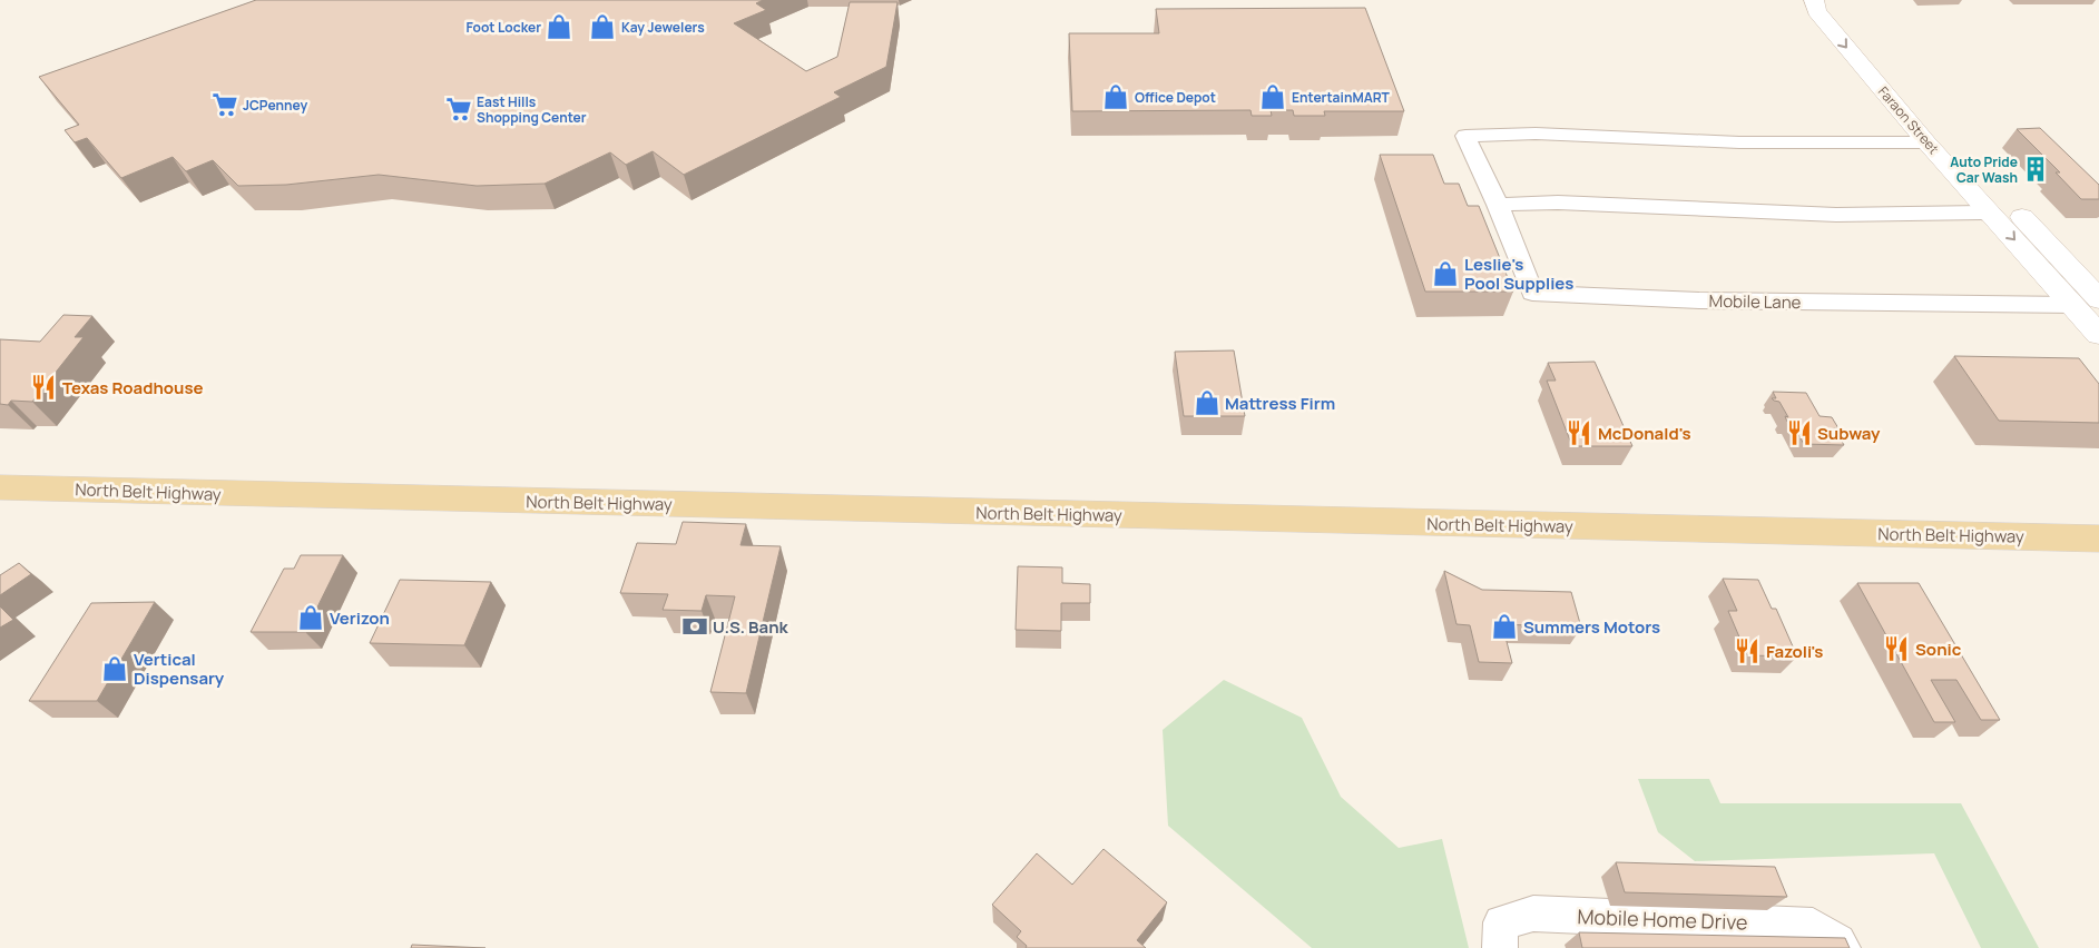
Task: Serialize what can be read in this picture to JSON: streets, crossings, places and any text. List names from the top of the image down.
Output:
{
  "streets": {
    "main road": ["Faraon Street", "North Belt Highway"],
    "street": ["Mobile Lane", "Mobile Home Drive"]
  },
  "crossings": [
    ["Faraon Street", "Mobile Lane"]
  ],
  "places": {
    "shop": [
      "Foot Locker",
      "Kay Jewelers",
      "Office Depot",
      "EntertainMART",
      "Leslie's Pool Supplies",
      "Mattress Firm",
      "Verizon",
      "Summers Motors",
      "Vertical Dispensary"
    ],
    "supermarket": ["JCPenney", "East Hills Shopping Center"],
    "building": ["Auto Pride Car Wash"],
    "restaurant": [
      "Texas Roadhouse",
      "McDonald's",
      "Subway",
      "Sonic",
      "Fazoli's"
    ],
    "bank": ["U.S. Bank"]
  }
}
